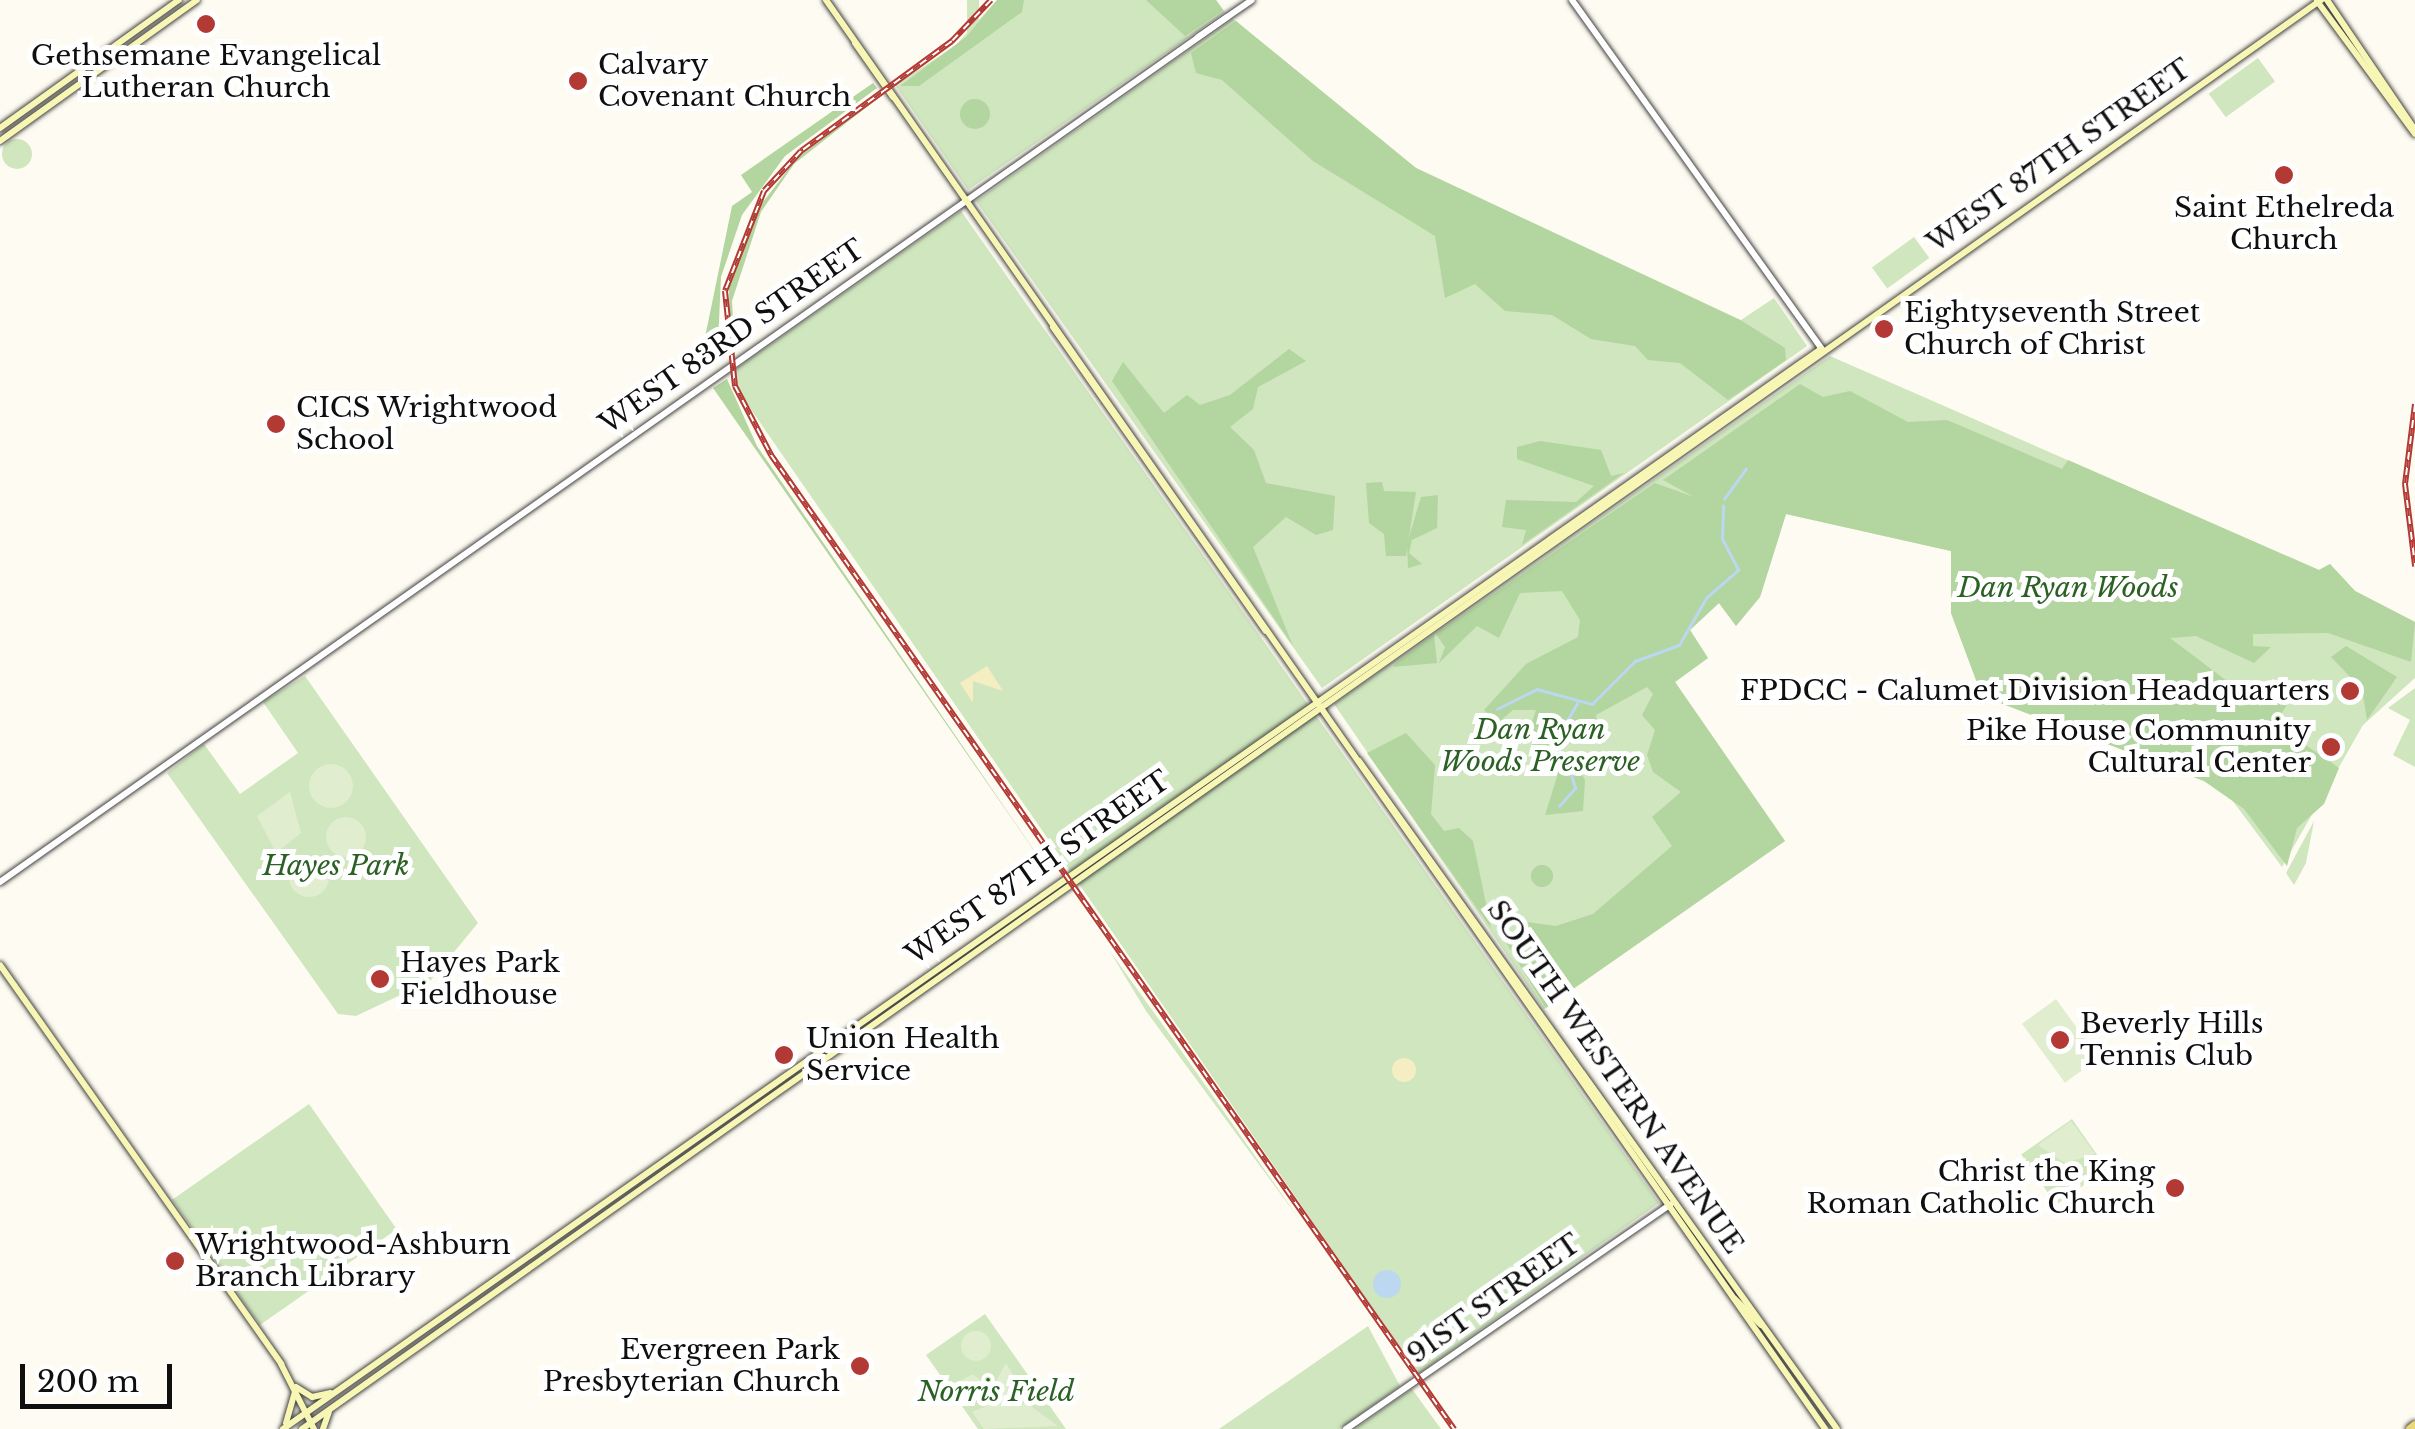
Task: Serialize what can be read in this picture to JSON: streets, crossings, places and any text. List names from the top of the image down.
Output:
{
  "streets": {
    "main road": ["WEST 87TH STREET", "SOUTH WESTERN AVENUE"],
    "street": ["WEST 83RD STREET", "91ST STREET"]
  },
  "crossings": [
    ["WEST 87TH STREET", "SOUTH WESTERN AVENUE"],
    ["WEST 83RD STREET", "SOUTH WESTERN AVENUE"],
    ["SOUTH WESTERN AVENUE", "91ST STREET"]
  ],
  "parks": [
    "Dan Ryan Woods",
    "Dan Ryan Woods Preserve",
    "Hayes Park",
    "Norris Field"
  ],
  "places": [
    "Gethsemane Evangelical Lutheran Church",
    "Calvary Covenant Church",
    "Saint Ethelreda Church",
    "Eightyseventh Street Church of Christ",
    "CICS Wrightwood School",
    "FPDCC - Calumet Division Headquarters",
    "Pike House Community Cultural Center",
    "Hayes Park Fieldhouse",
    "Beverly Hills Tennis Club",
    "Union Health Service",
    "Christ the King Roman Catholic Church",
    "Wrightwood-Ashburn Branch Library",
    "Evergreen Park Presbyterian Church"
  ],
  "scale_bar": "200 m"
}
